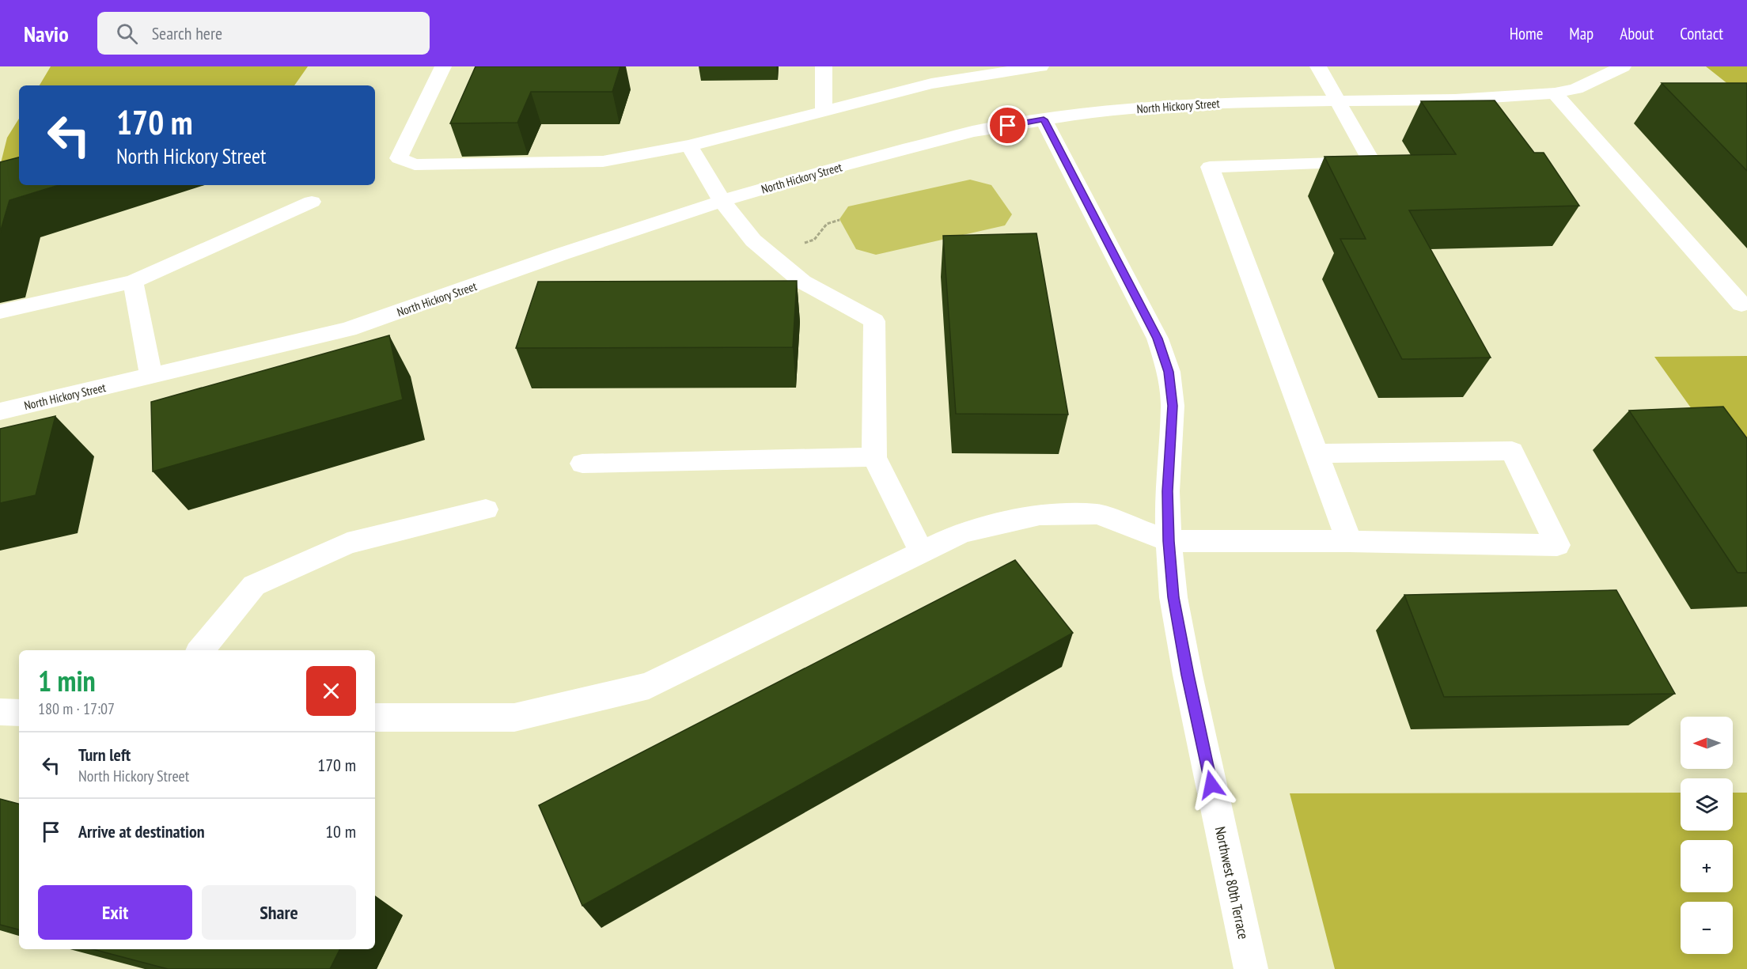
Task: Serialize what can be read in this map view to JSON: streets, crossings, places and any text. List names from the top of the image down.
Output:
{
  "streets": {
    "street": ["North Hickory Street", "Northwest 80th Terrace"]
  },
  "crossings": [
    ["North Hickory Street", "Northwest 80th Terrace"]
  ],
  "north": "left",
  "page": {
    "header": "Navio",
    "search": "Search here",
    "nav": [
      "Home",
      "Map",
      "About",
      "Contact"
    ],
    "turn": ["170 m", "North Hickory Street"],
    "heading": ["1 min", "180 m · 17:07"],
    "map_buttons": ["+", "−"],
    "list": [
      {
        "name": "Turn left",
        "note": "North Hickory Street",
        "value": "170 m"
      },
      {
        "name": "Arrive at destination",
        "value": "10 m"
      }
    ],
    "buttons": ["Exit", "Share"]
  }
}
